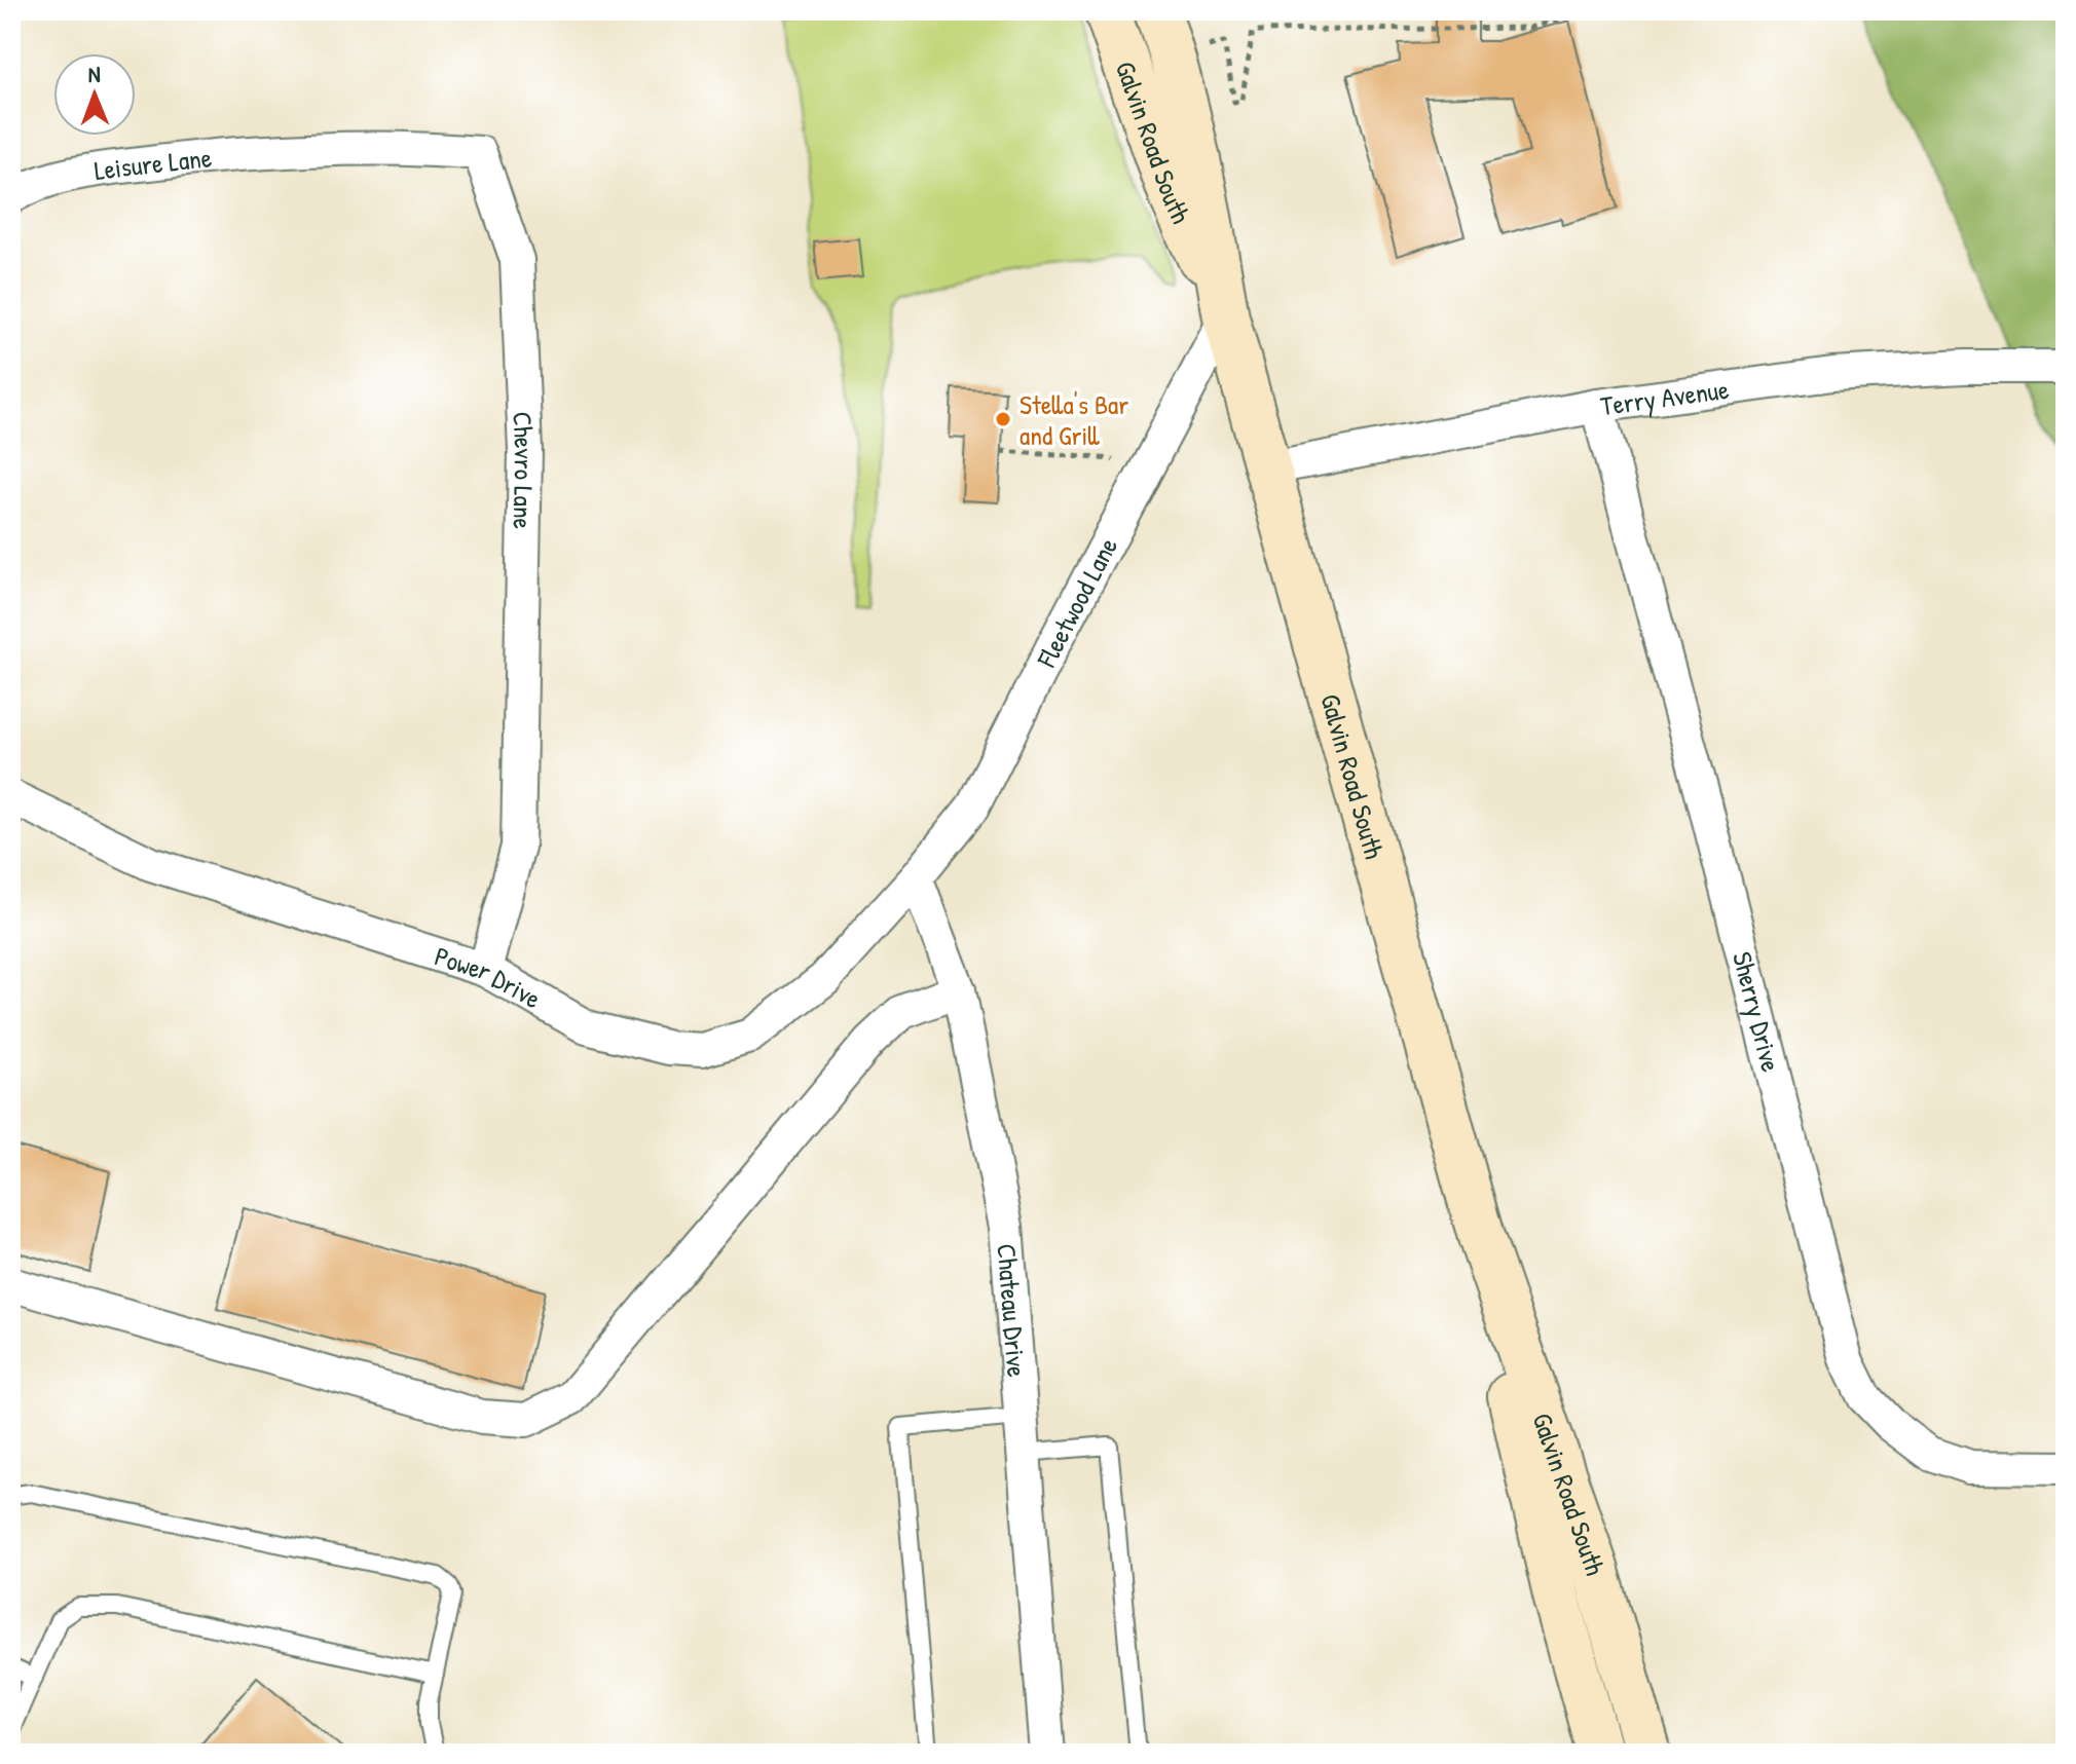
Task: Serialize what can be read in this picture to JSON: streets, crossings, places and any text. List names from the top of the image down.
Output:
{
  "streets": {
    "main road": ["Galvin Road South"],
    "street": [
      "Leisure Lane",
      "Terry Avenue",
      "Chevro Lane",
      "Fleetwood Lane",
      "Power Drive",
      "Sherry Drive",
      "Chateau Drive"
    ]
  },
  "crossings": [
    ["Galvin Road South", "Terry Avenue"],
    ["Galvin Road South", "Fleetwood Lane"],
    ["Leisure Lane", "Chevro Lane"],
    ["Terry Avenue", "Sherry Drive"],
    ["Chevro Lane", "Power Drive"],
    ["Fleetwood Lane", "Power Drive"],
    ["Fleetwood Lane", "Chateau Drive"],
    ["Power Drive", "Chateau Drive"]
  ],
  "places": ["Stella's Bar and Grill"],
  "north": "top"
}
